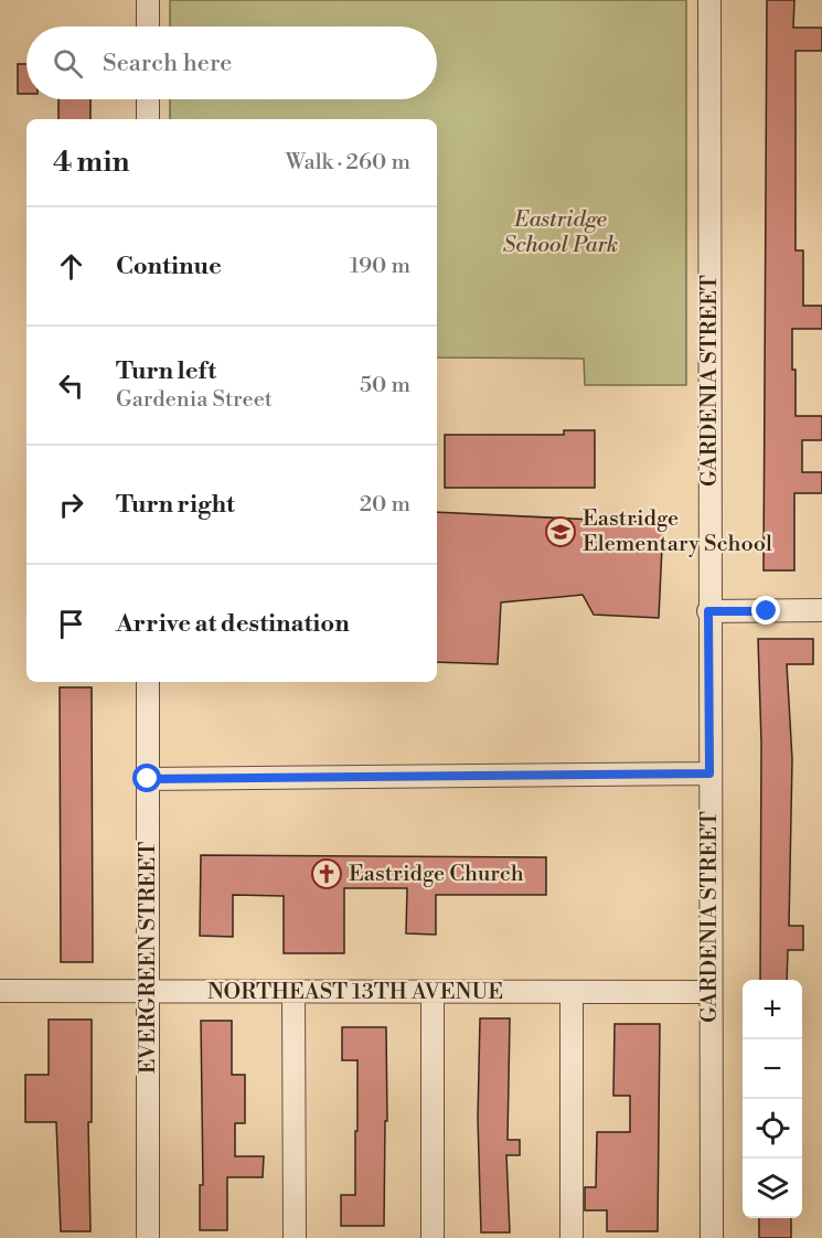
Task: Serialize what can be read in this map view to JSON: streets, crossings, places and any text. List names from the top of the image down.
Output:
{
  "streets": {
    "street": ["GARDENIA STREET", "EVERGREEN STREET", "NORTHEAST 13TH AVENUE"]
  },
  "crossings": [
    ["GARDENIA STREET", "NORTHEAST 13TH AVENUE"],
    ["EVERGREEN STREET", "NORTHEAST 13TH AVENUE"]
  ],
  "parks": ["Eastridge School Park"],
  "places": {
    "school or university": ["Eastridge Elementary School"],
    "church": ["Eastridge Church"]
  },
  "page": {
    "search": "Search here",
    "heading": ["4 min", "Walk · 260 m"],
    "list": [
      ["Continue", "190 m"],
      ["Turn left", "Gardenia Street", "50 m"],
      ["Turn right", "20 m"],
      "Arrive at destination"
    ],
    "map_buttons": ["+", "−"]
  }
}
